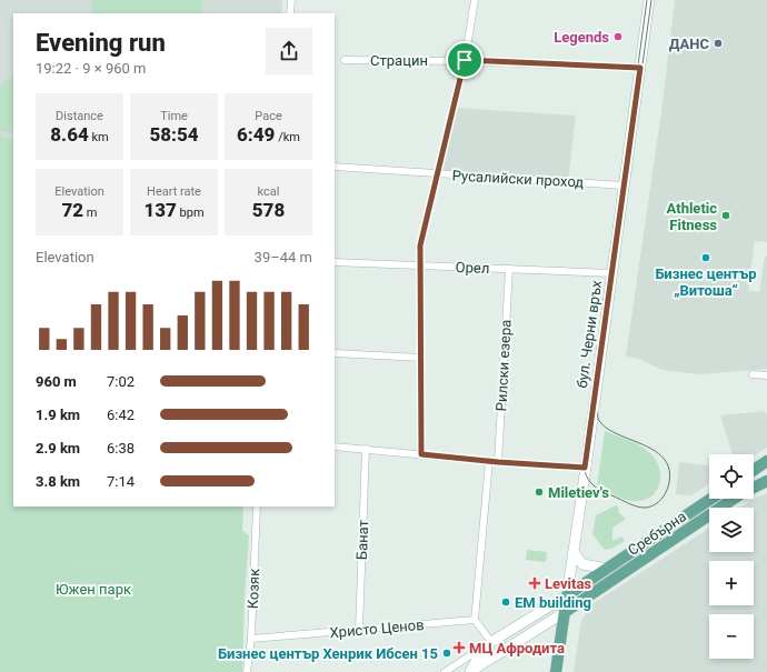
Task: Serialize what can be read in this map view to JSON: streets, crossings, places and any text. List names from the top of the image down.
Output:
{
  "streets": {
    "main road": ["бул. Черни връх", "Сребърна"],
    "street": [
      "Страцин",
      "Русалийски проход",
      "Орел",
      "Рилски езера",
      "Банат",
      "Козяк",
      "Христо Ценов"
    ]
  },
  "crossings": [
    ["Страцин", "бул. Черни връх"],
    ["Русалийски проход", "бул. Черни връх"],
    ["Орел", "бул. Черни връх"],
    ["Орел", "Рилски езера"],
    ["бул. Черни връх", "Сребърна"],
    ["Банат", "Христо Ценов"],
    ["Козяк", "Христо Ценов"]
  ],
  "parks": ["Южен парк"],
  "places": {
    "other": [
      "Legends",
      "ДАНС",
      "Athletic Fitness",
      "Бизнес център „Витоша“",
      "Miletiev's",
      "EM building",
      "Бизнес център Хенрик Ибсен 15"
    ],
    "health": ["Levitas", "МЦ Афродита"]
  },
  "page": {
    "heading": ["Evening run", "19:22 · 9 × 960 m"],
    "stats": [
      ["Distance", "8.64 km"],
      ["Time", "58:54"],
      ["Pace", "6:49 /km"],
      ["Elevation", "72 m"],
      ["Heart rate", "137 bpm"],
      ["kcal", "578"]
    ],
    "chart": ["Elevation", "39–44 m"],
    "list": [
      {
        "name": "960 m",
        "note": "7:02"
      },
      {
        "name": "1.9 km",
        "note": "6:42"
      },
      {
        "name": "2.9 km",
        "note": "6:38"
      },
      {
        "name": "3.8 km",
        "note": "7:14"
      }
    ],
    "map_buttons": ["+", "−"]
  }
}
